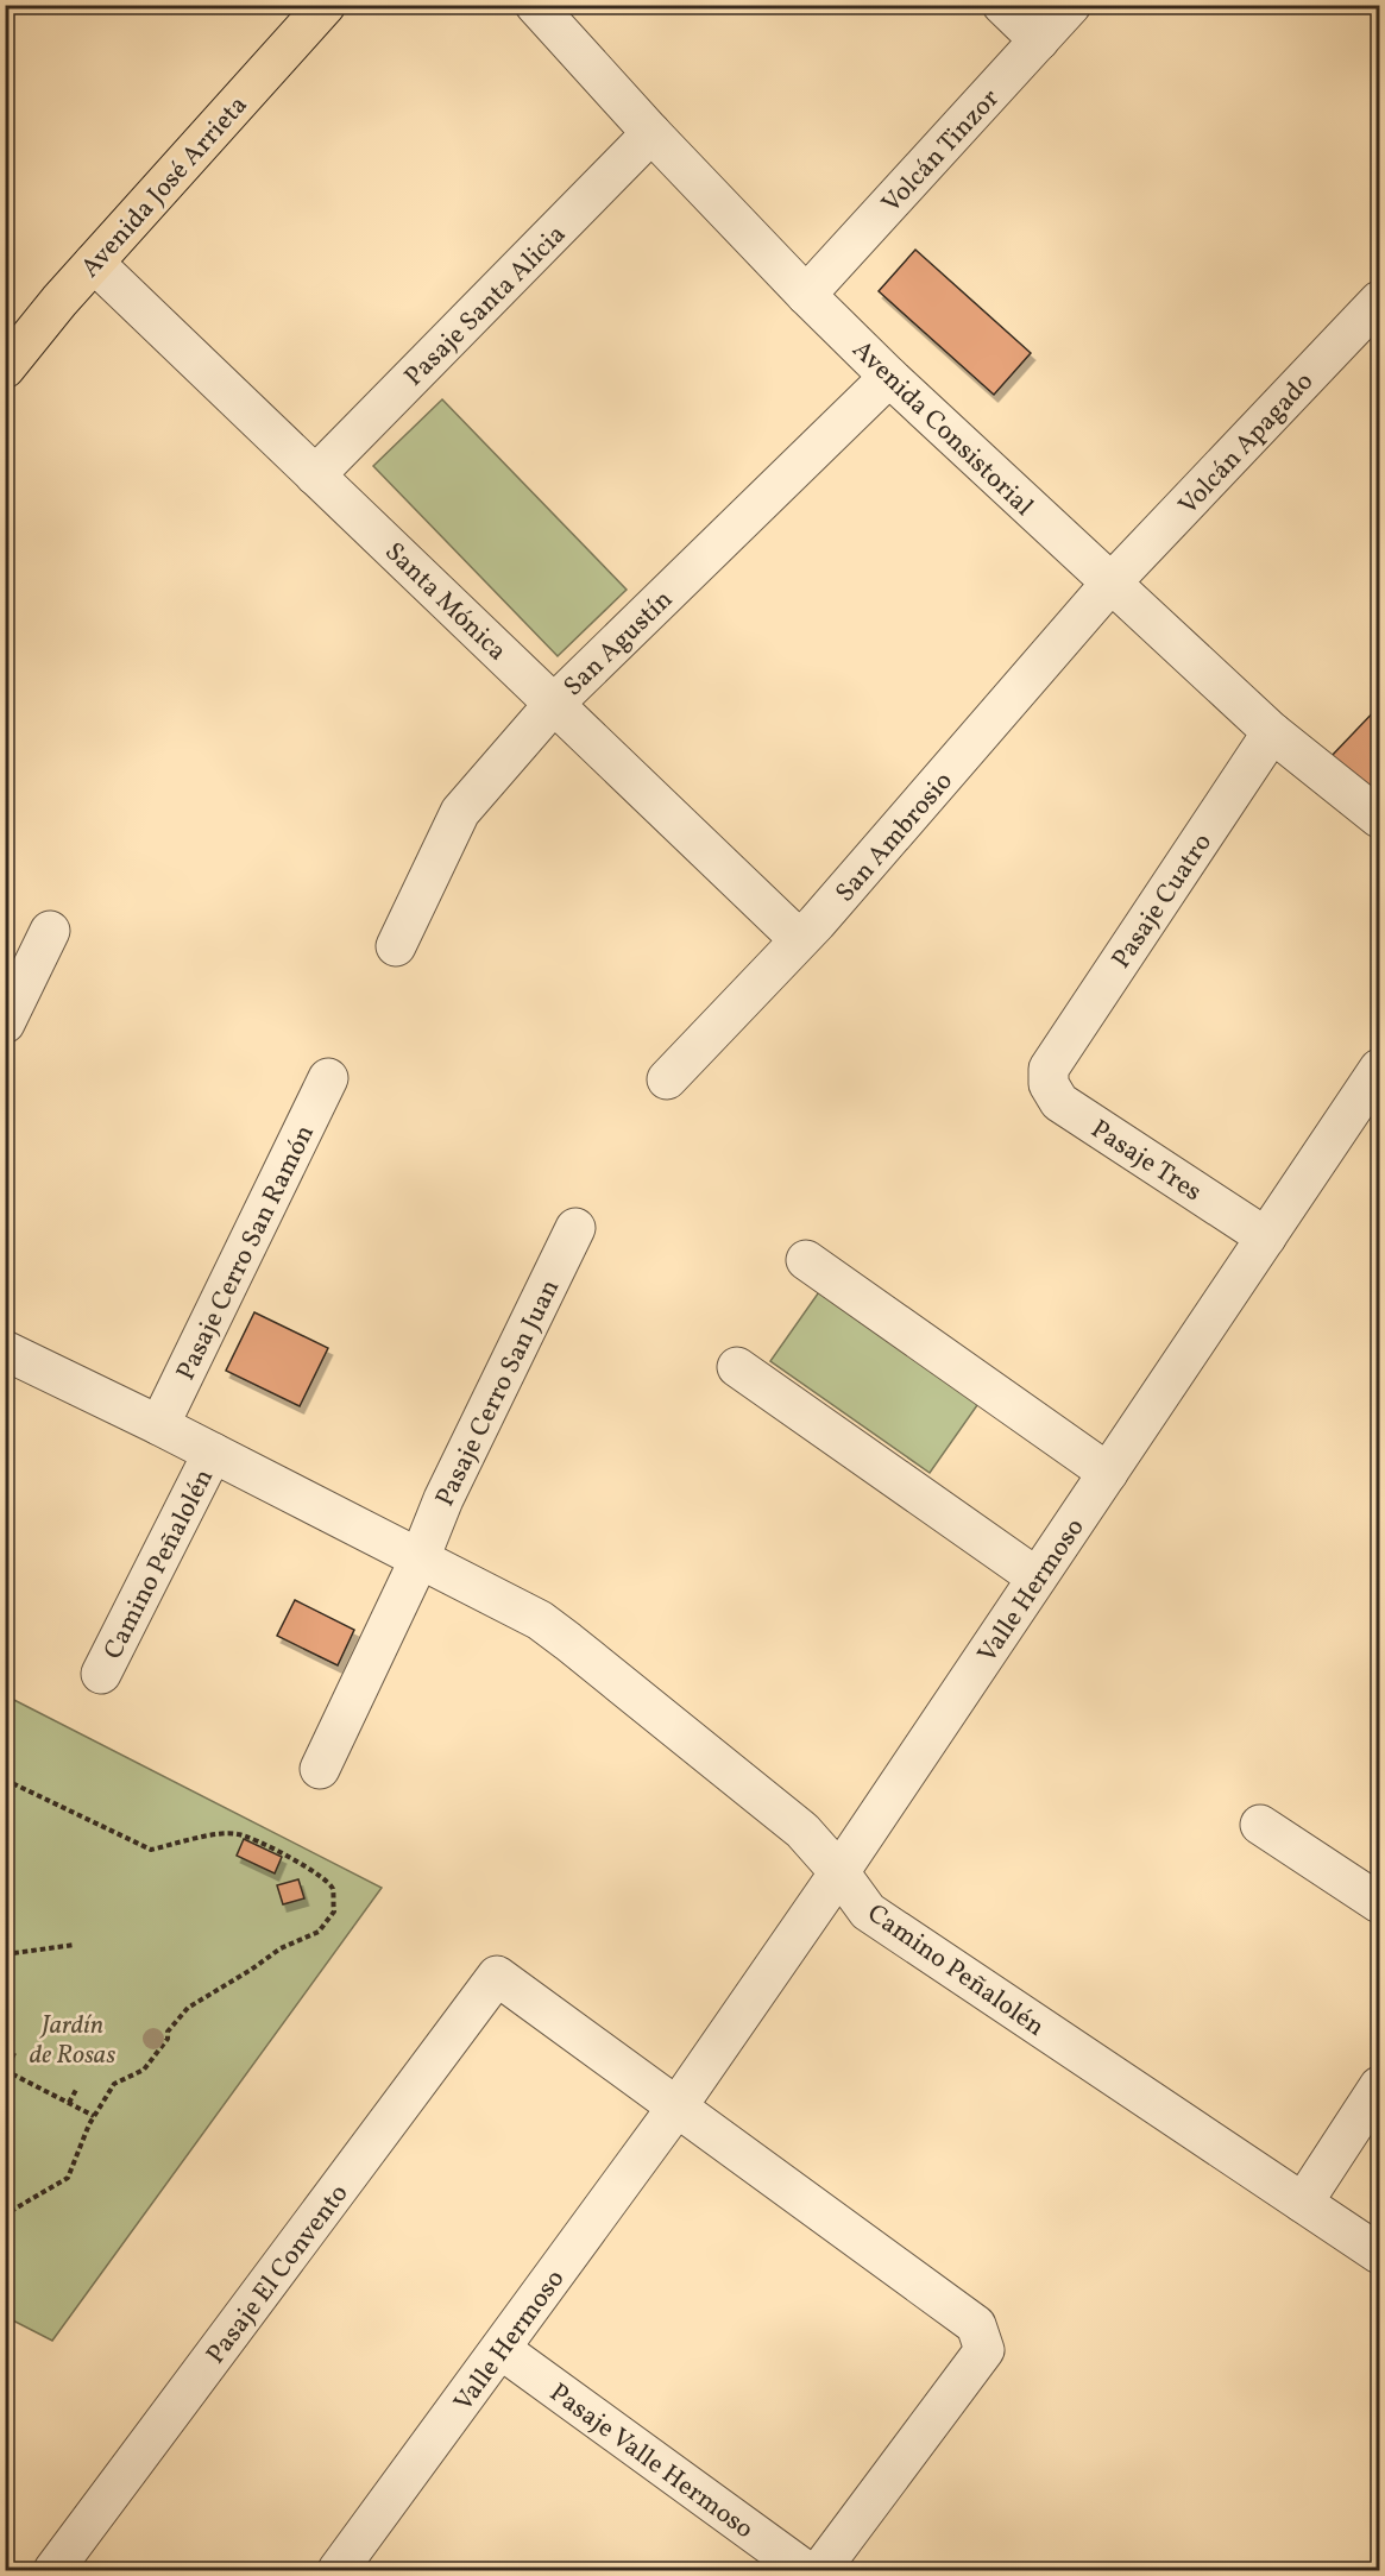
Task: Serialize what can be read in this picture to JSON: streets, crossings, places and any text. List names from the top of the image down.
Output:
{
  "streets": {
    "main road": ["Avenida José Arrieta"],
    "street": [
      "Volcán Tinzor",
      "Pasaje Santa Alicia",
      "Avenida Consistorial",
      "Volcán Apagado",
      "Santa Mónica",
      "San Agustín",
      "San Ambrosio",
      "Pasaje Cuatro",
      "Pasaje Tres",
      "Pasaje Cerro San Ramón",
      "Pasaje Cerro San Juan",
      "Camino Peñalolén",
      "Valle Hermoso",
      "Pasaje El Convento",
      "Pasaje Valle Hermoso"
    ]
  },
  "crossings": [
    ["Volcán Tinzor", "Avenida Consistorial"],
    ["Avenida José Arrieta", "Santa Mónica"],
    ["Pasaje Santa Alicia", "Avenida Consistorial"],
    ["Pasaje Santa Alicia", "Santa Mónica"],
    ["Avenida Consistorial", "Volcán Apagado"],
    ["Avenida Consistorial", "San Agustín"],
    ["Avenida Consistorial", "San Ambrosio"],
    ["Avenida Consistorial", "Pasaje Cuatro"],
    ["Volcán Apagado", "San Ambrosio"],
    ["Santa Mónica", "San Agustín"],
    ["Santa Mónica", "San Ambrosio"],
    ["Pasaje Cuatro", "Pasaje Tres"],
    ["Pasaje Tres", "Valle Hermoso"],
    ["Pasaje Cerro San Ramón", "Camino Peñalolén"],
    ["Pasaje Cerro San Juan", "Camino Peñalolén"],
    ["Camino Peñalolén", "Valle Hermoso"],
    ["Valle Hermoso", "Pasaje El Convento"],
    ["Valle Hermoso", "Pasaje Valle Hermoso"]
  ],
  "parks": ["Jardín de Rosas"]
}
